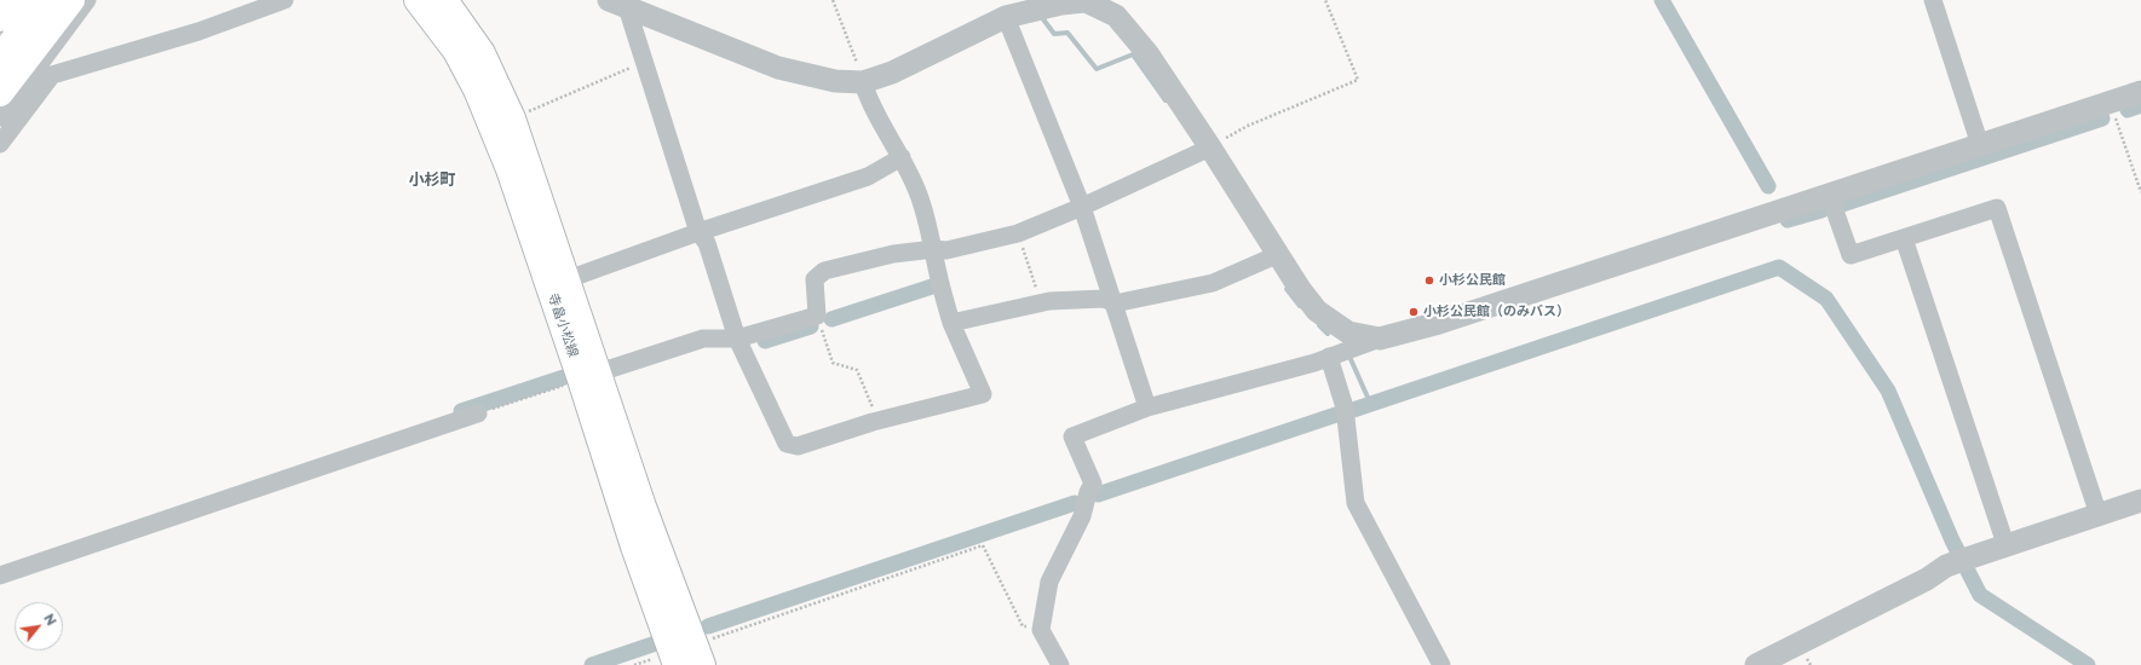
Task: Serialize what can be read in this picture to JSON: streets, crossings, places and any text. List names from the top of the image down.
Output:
{
  "streets": {
    "main road": ["寺畠小松線"]
  },
  "districts": ["小杉町"],
  "places": ["小杉公民館", "小杉公民館（のみバス）"],
  "north": "top right"
}
